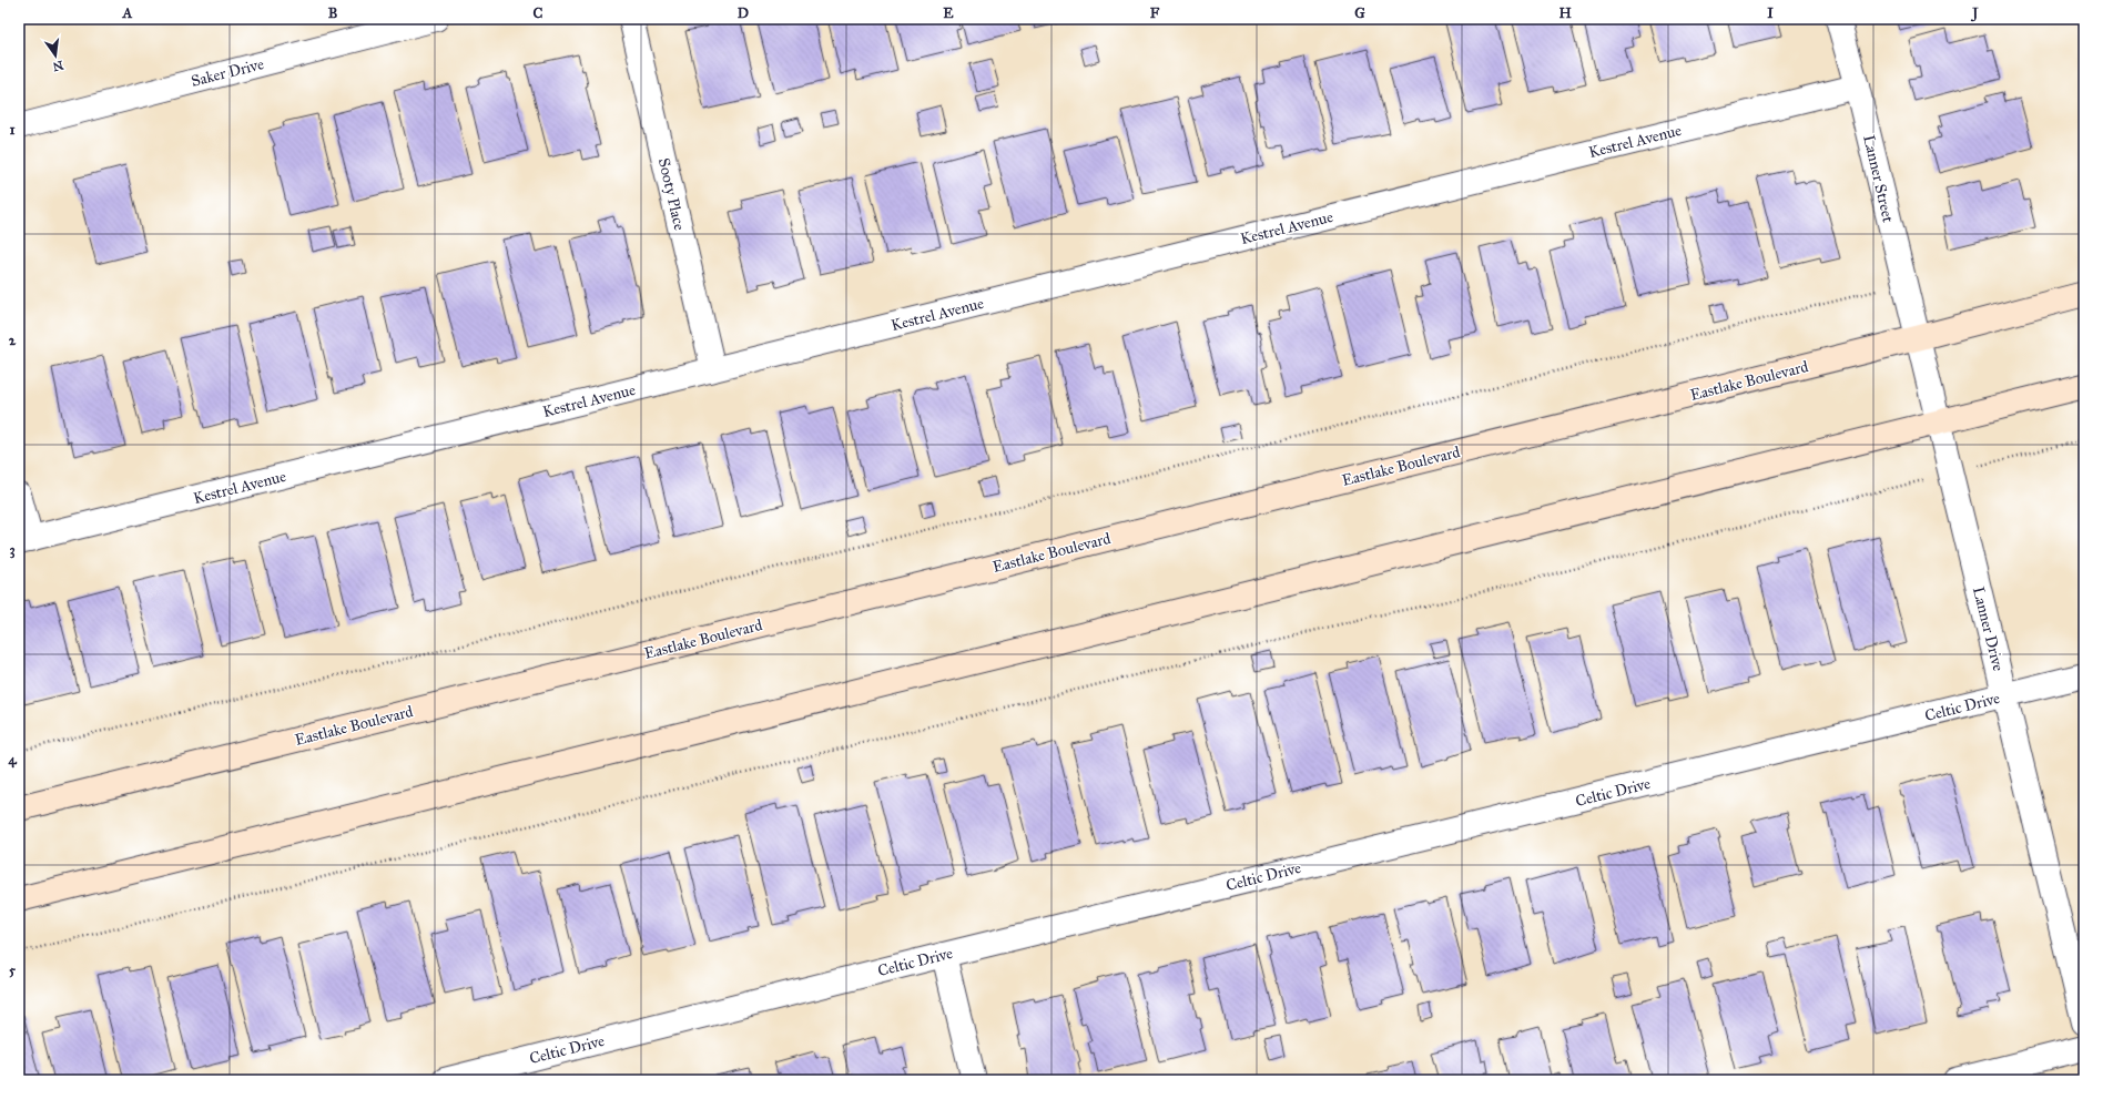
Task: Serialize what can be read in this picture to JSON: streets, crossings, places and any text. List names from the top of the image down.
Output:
{
  "streets": {
    "main road": ["Eastlake Boulevard"],
    "street": [
      "Saker Drive",
      "Kestrel Avenue",
      "Lanner Street",
      "Sooty Place",
      "Lanner Drive",
      "Celtic Drive"
    ]
  },
  "crossings": [
    ["Kestrel Avenue", "Lanner Street"],
    ["Kestrel Avenue", "Sooty Place"],
    ["Lanner Street", "Eastlake Boulevard"],
    ["Lanner Street", "Lanner Drive"],
    ["Eastlake Boulevard", "Lanner Drive"],
    ["Lanner Drive", "Celtic Drive"]
  ],
  "north": "bottom",
  "grid": {
    "columns": [
      "A",
      "B",
      "C",
      "D",
      "E",
      "F",
      "G",
      "H",
      "I",
      "J"
    ],
    "rows": [
      "1",
      "2",
      "3",
      "4",
      "5"
    ]
  }
}
